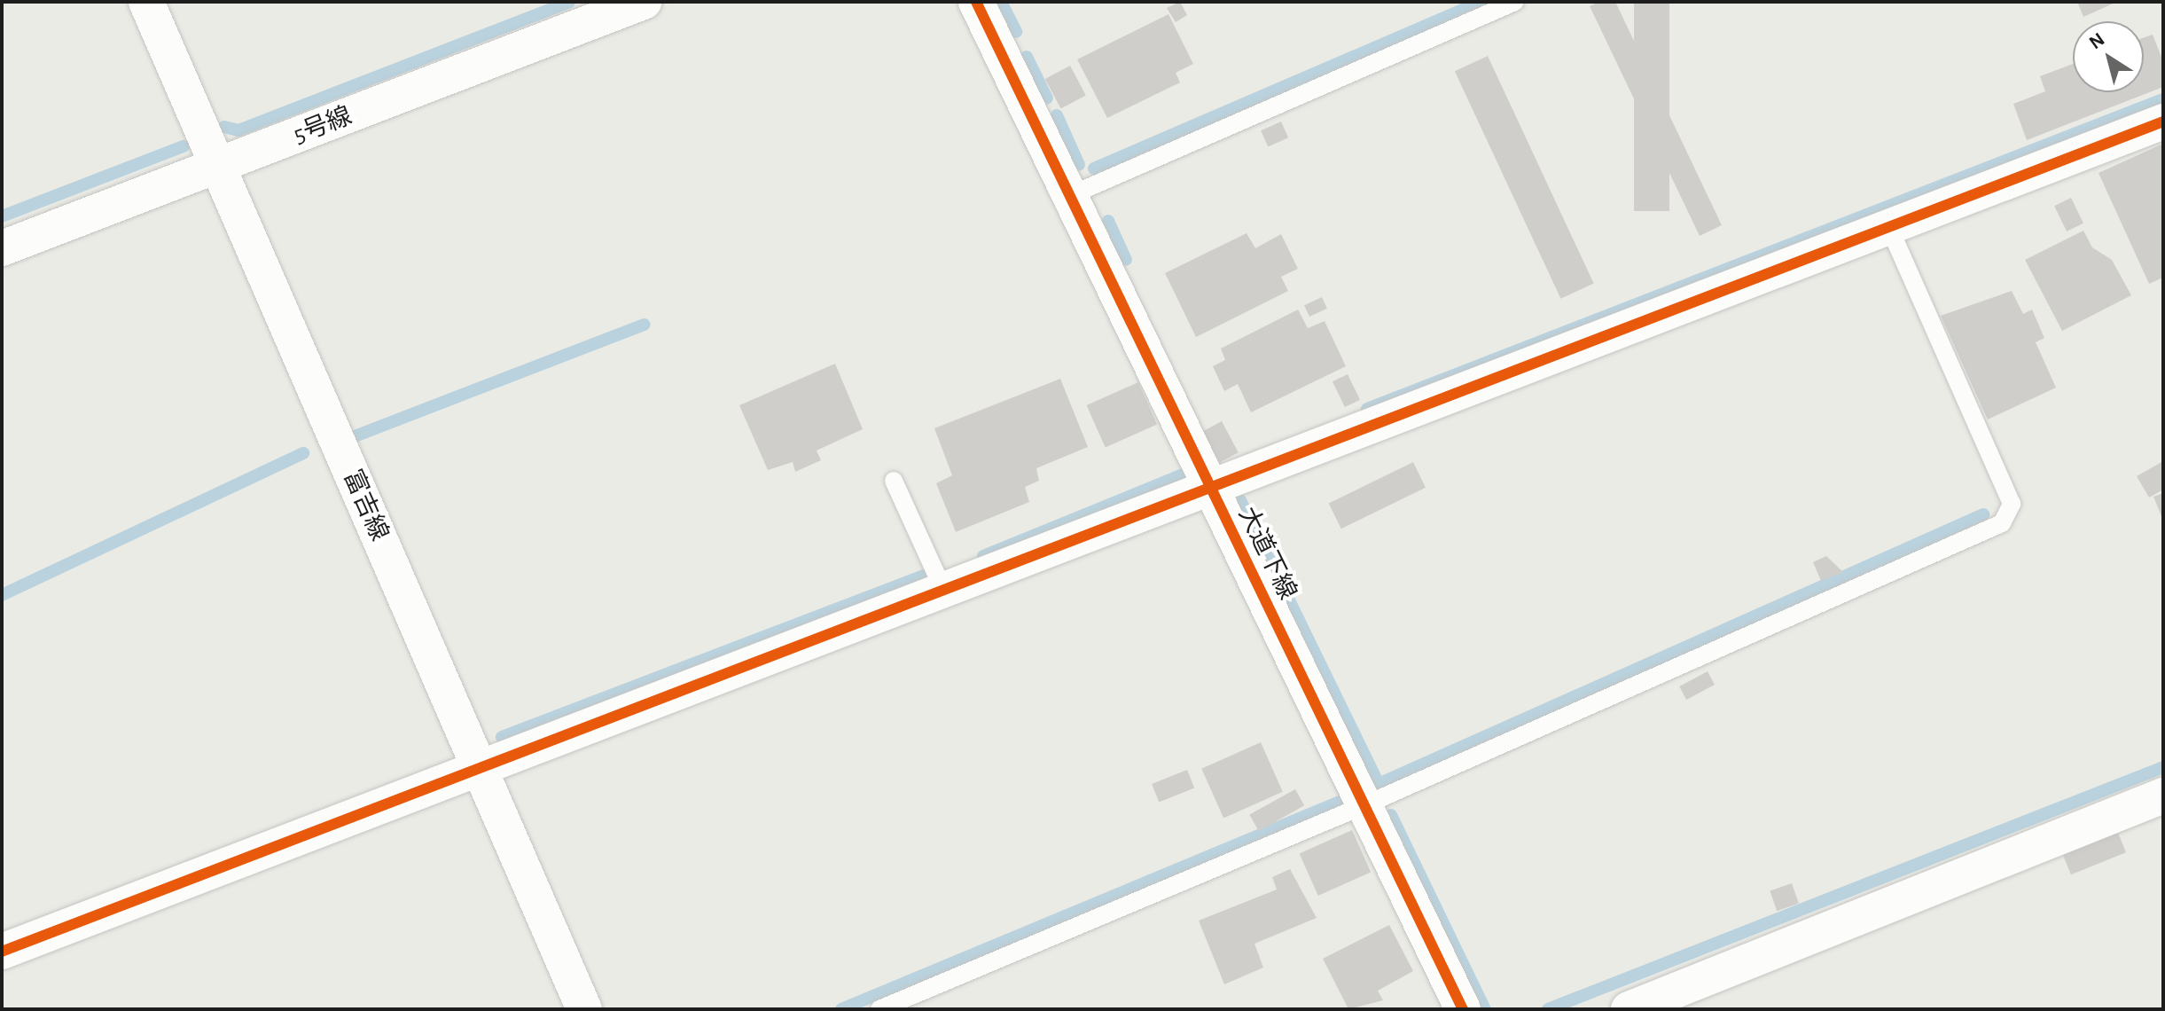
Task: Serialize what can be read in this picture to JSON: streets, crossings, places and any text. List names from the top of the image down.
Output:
{
  "streets": {
    "street": ["5号線", "富吉線", "大道下線"]
  },
  "crossings": [
    ["5号線", "富吉線"]
  ],
  "north": "top left"
}
